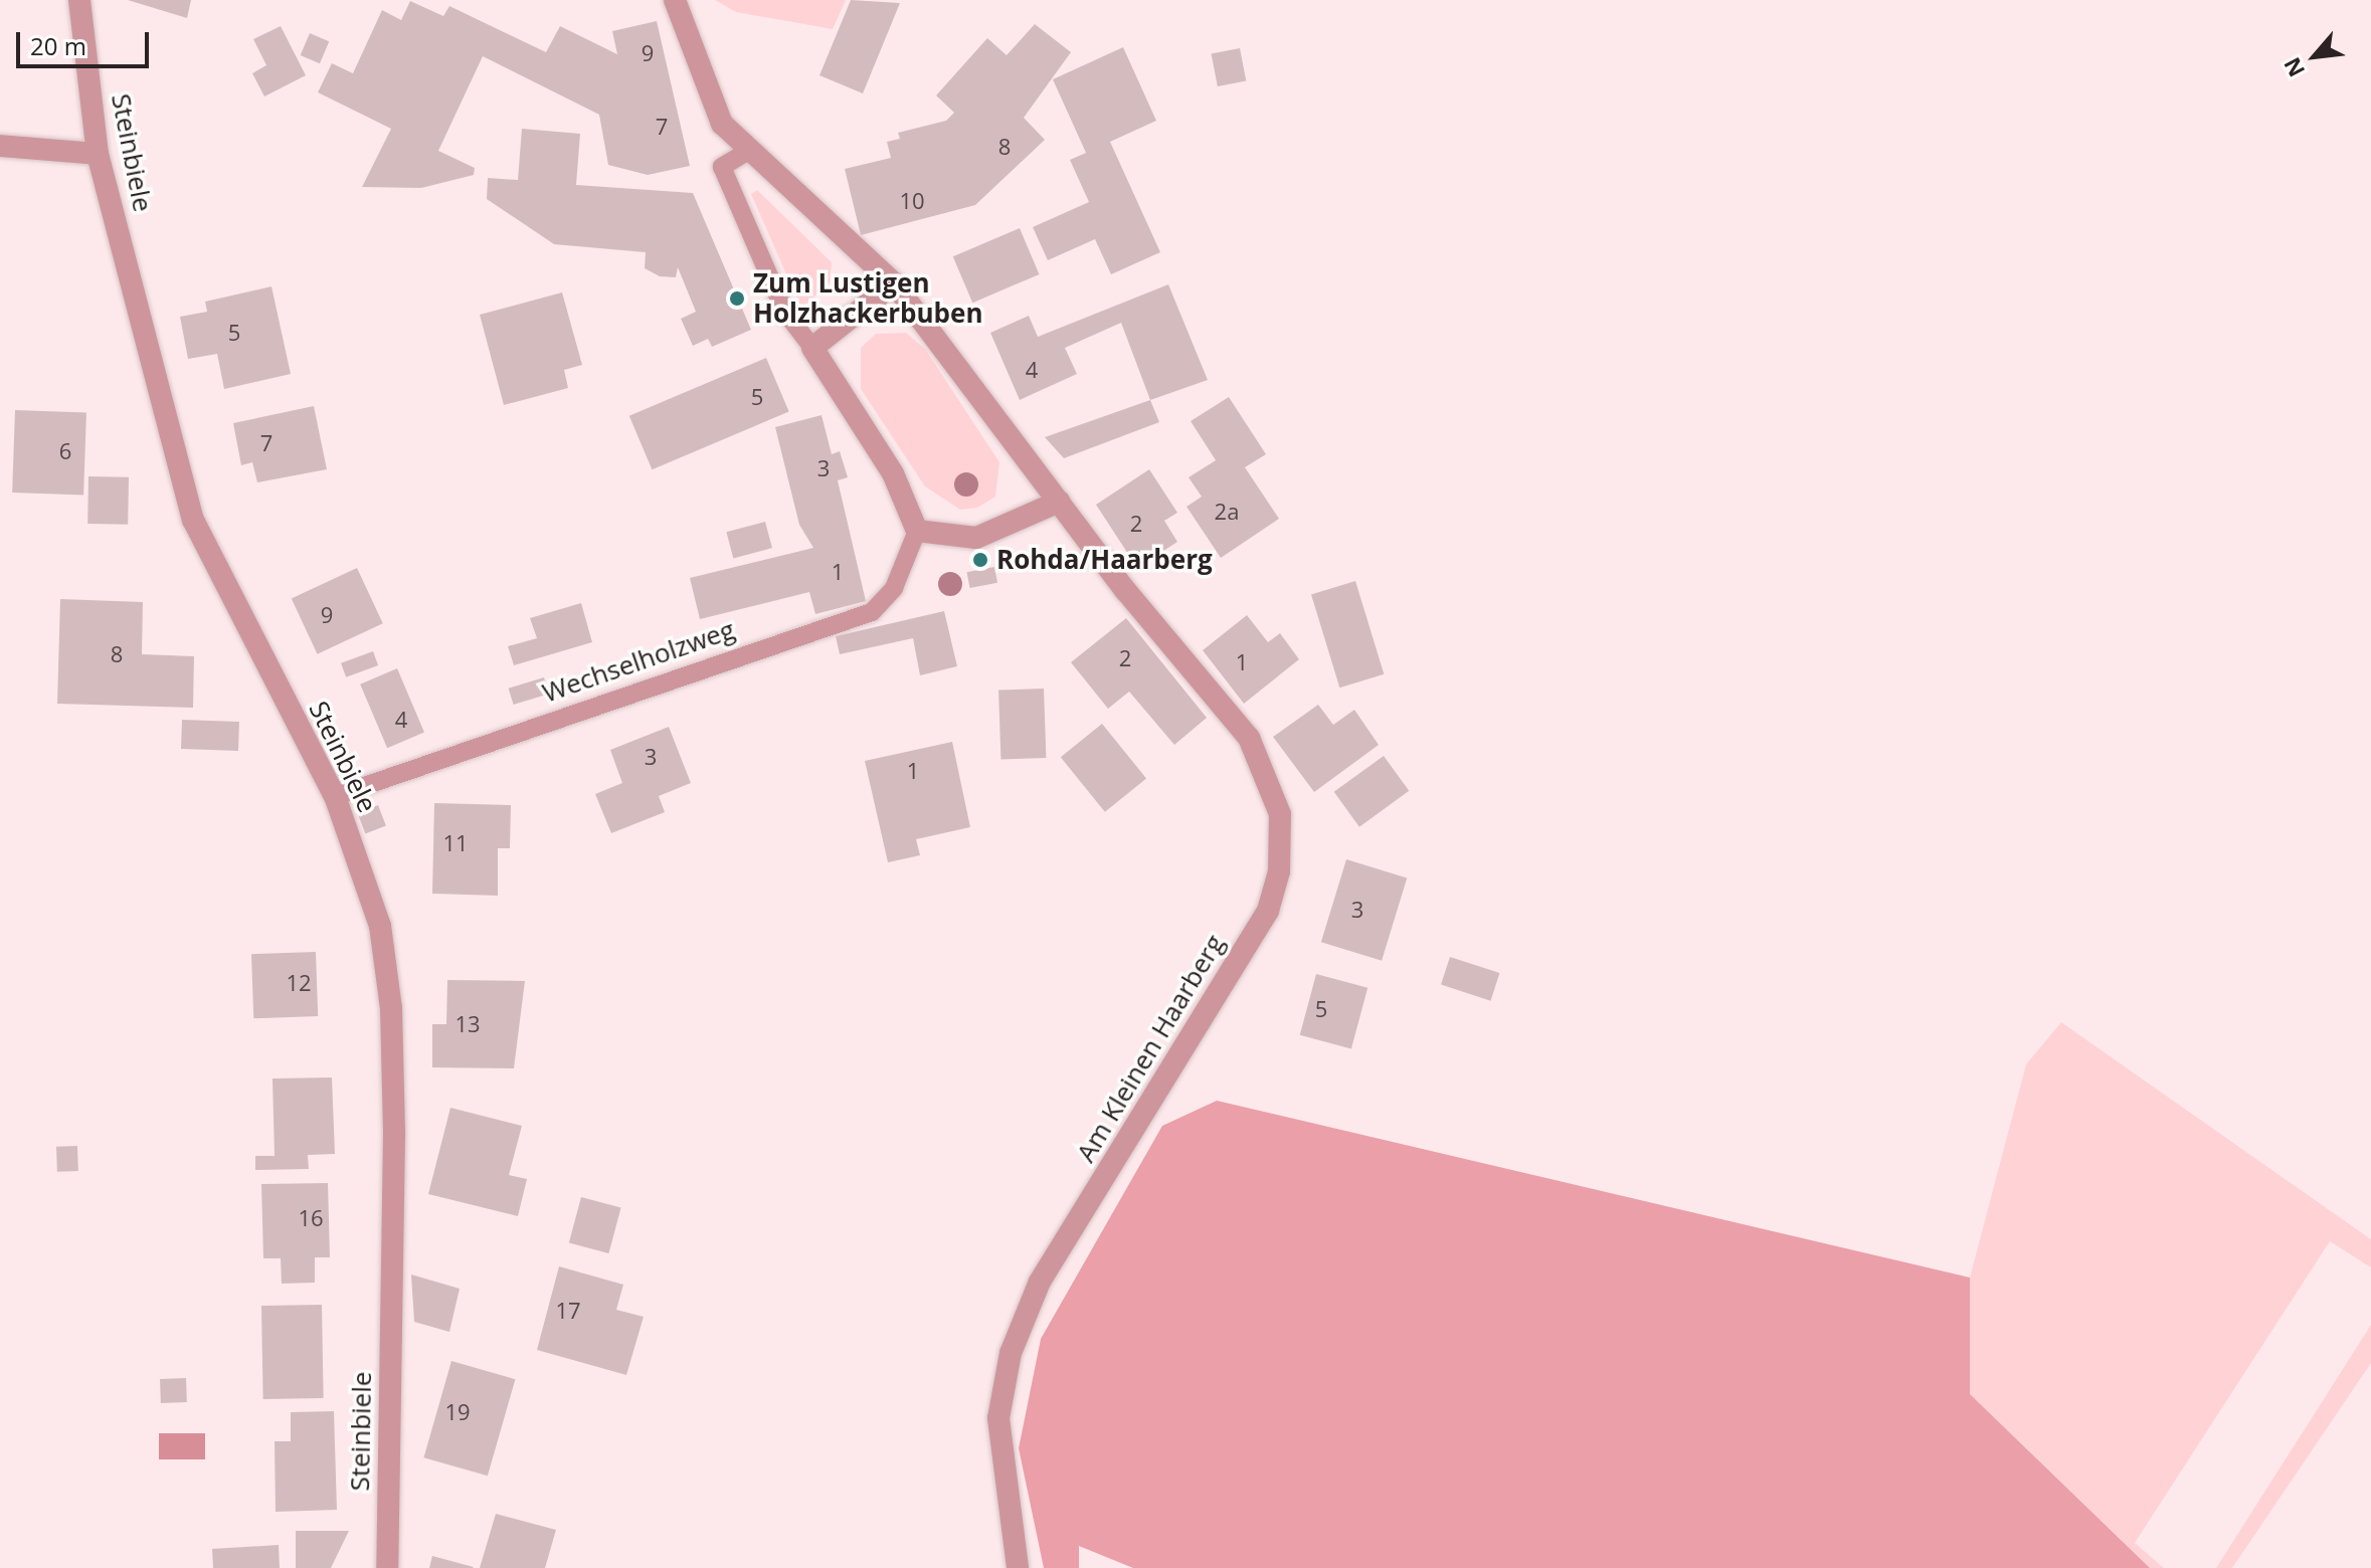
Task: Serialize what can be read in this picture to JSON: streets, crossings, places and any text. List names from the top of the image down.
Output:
{
  "streets": {
    "street": ["Steinbiele", "Am Kleinen Haarberg"],
    "lane": ["Wechselholzweg"]
  },
  "crossings": [
    ["Steinbiele", "Wechselholzweg"]
  ],
  "places": ["Zum Lustigen Holzhackerbuben", "Rohda/Haarberg"],
  "house_numbers": [
    "9",
    "7",
    "8",
    "10",
    "5",
    "4",
    "5",
    "7",
    "6",
    "3",
    "2a",
    "2",
    "1",
    "9",
    "8",
    "2",
    "1",
    "4",
    "3",
    "1",
    "11",
    "3",
    "12",
    "5",
    "13",
    "16",
    "17",
    "19"
  ],
  "scale_bar": "20 m",
  "north": "bottom left"
}
